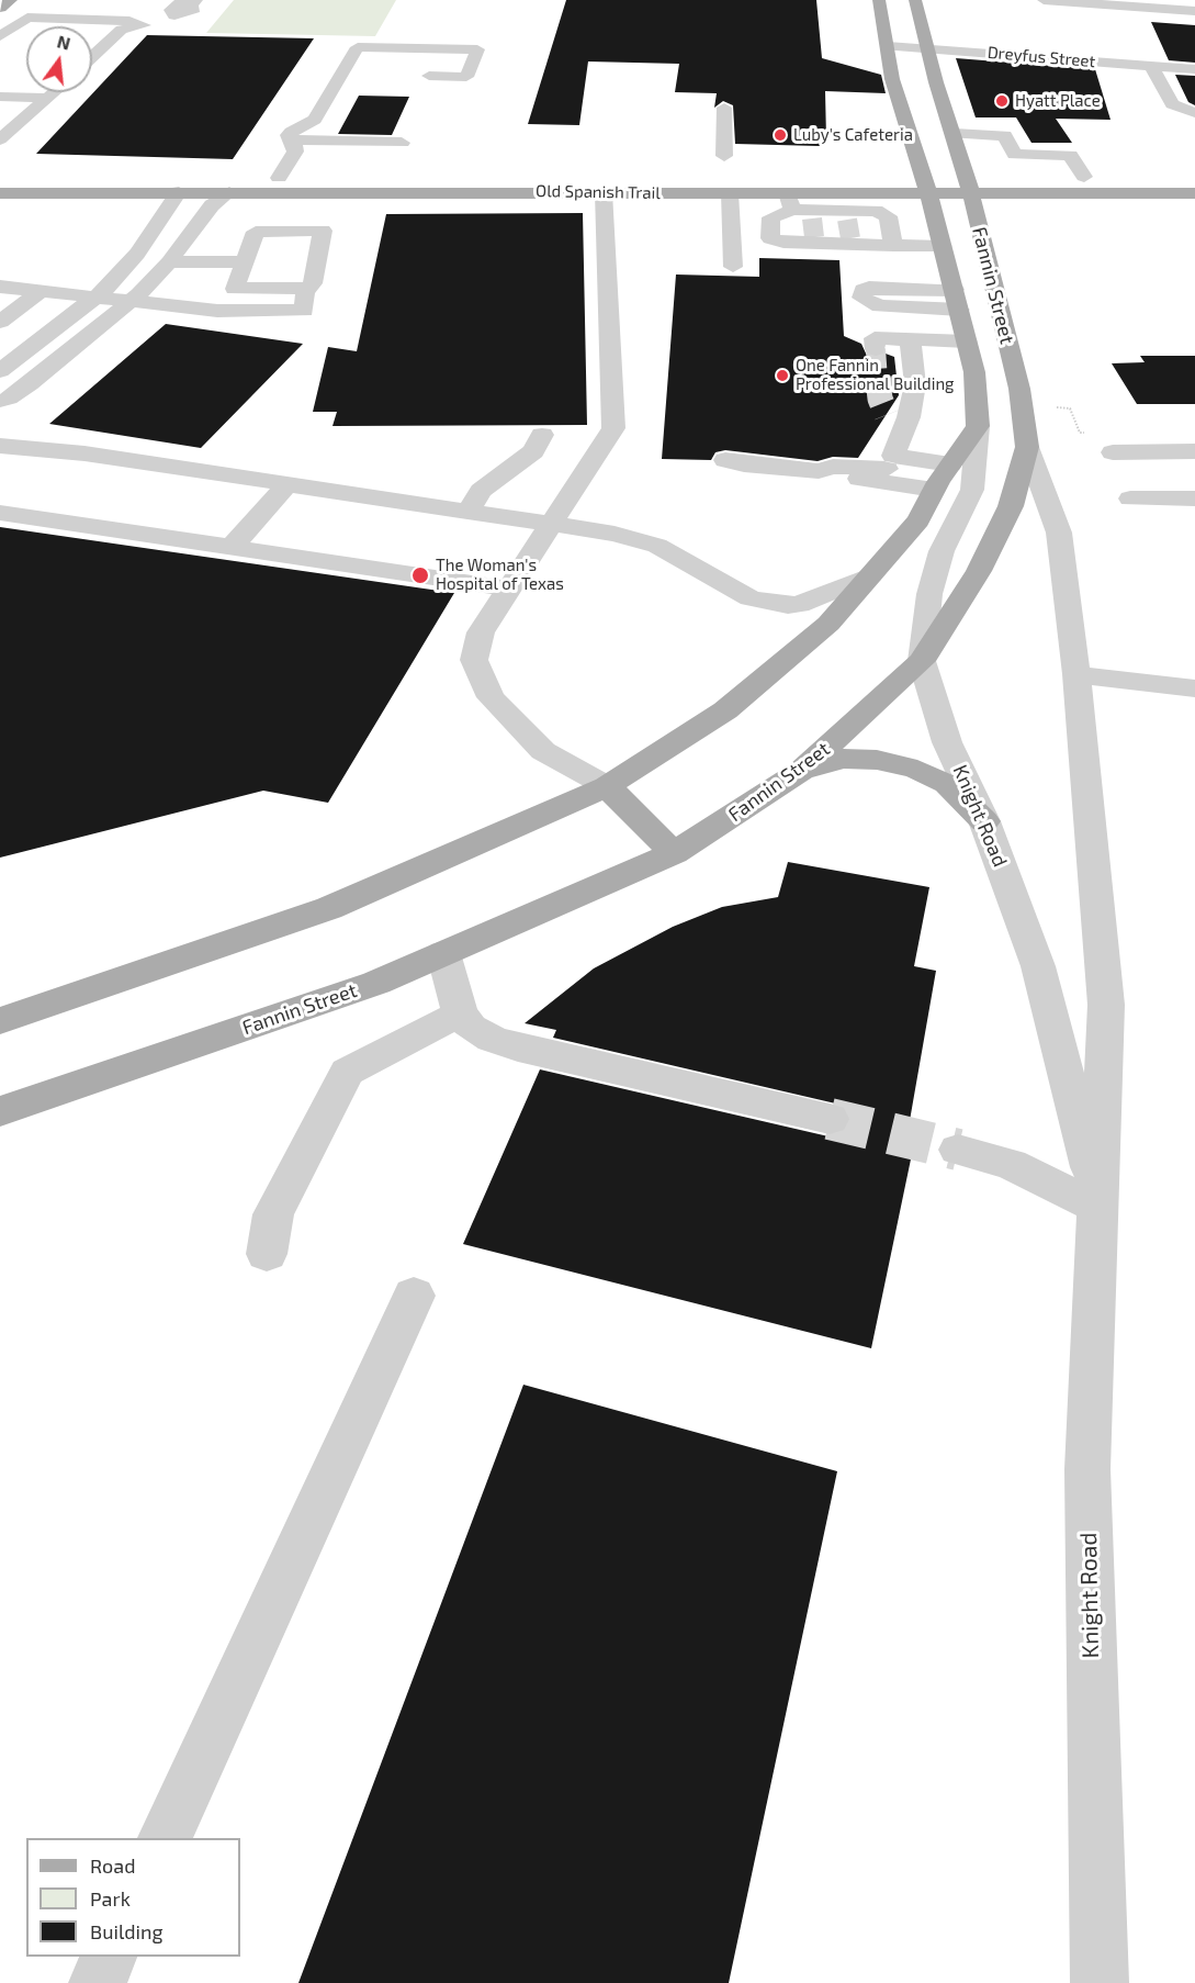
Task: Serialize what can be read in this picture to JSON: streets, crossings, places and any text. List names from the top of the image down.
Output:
{
  "streets": {
    "main road": ["Old Spanish Trail", "Fannin Street"],
    "street": ["Dreyfus Street", "Knight Road"]
  },
  "crossings": [
    ["Dreyfus Street", "Fannin Street"],
    ["Old Spanish Trail", "Fannin Street"],
    ["Fannin Street", "Knight Road"]
  ],
  "places": [
    "Hyatt Place",
    "Luby's Cafeteria",
    "One Fannin Professional Building",
    "The Woman's Hospital of Texas"
  ],
  "legend": ["Road", "Park", "Building"],
  "north": "top"
}
